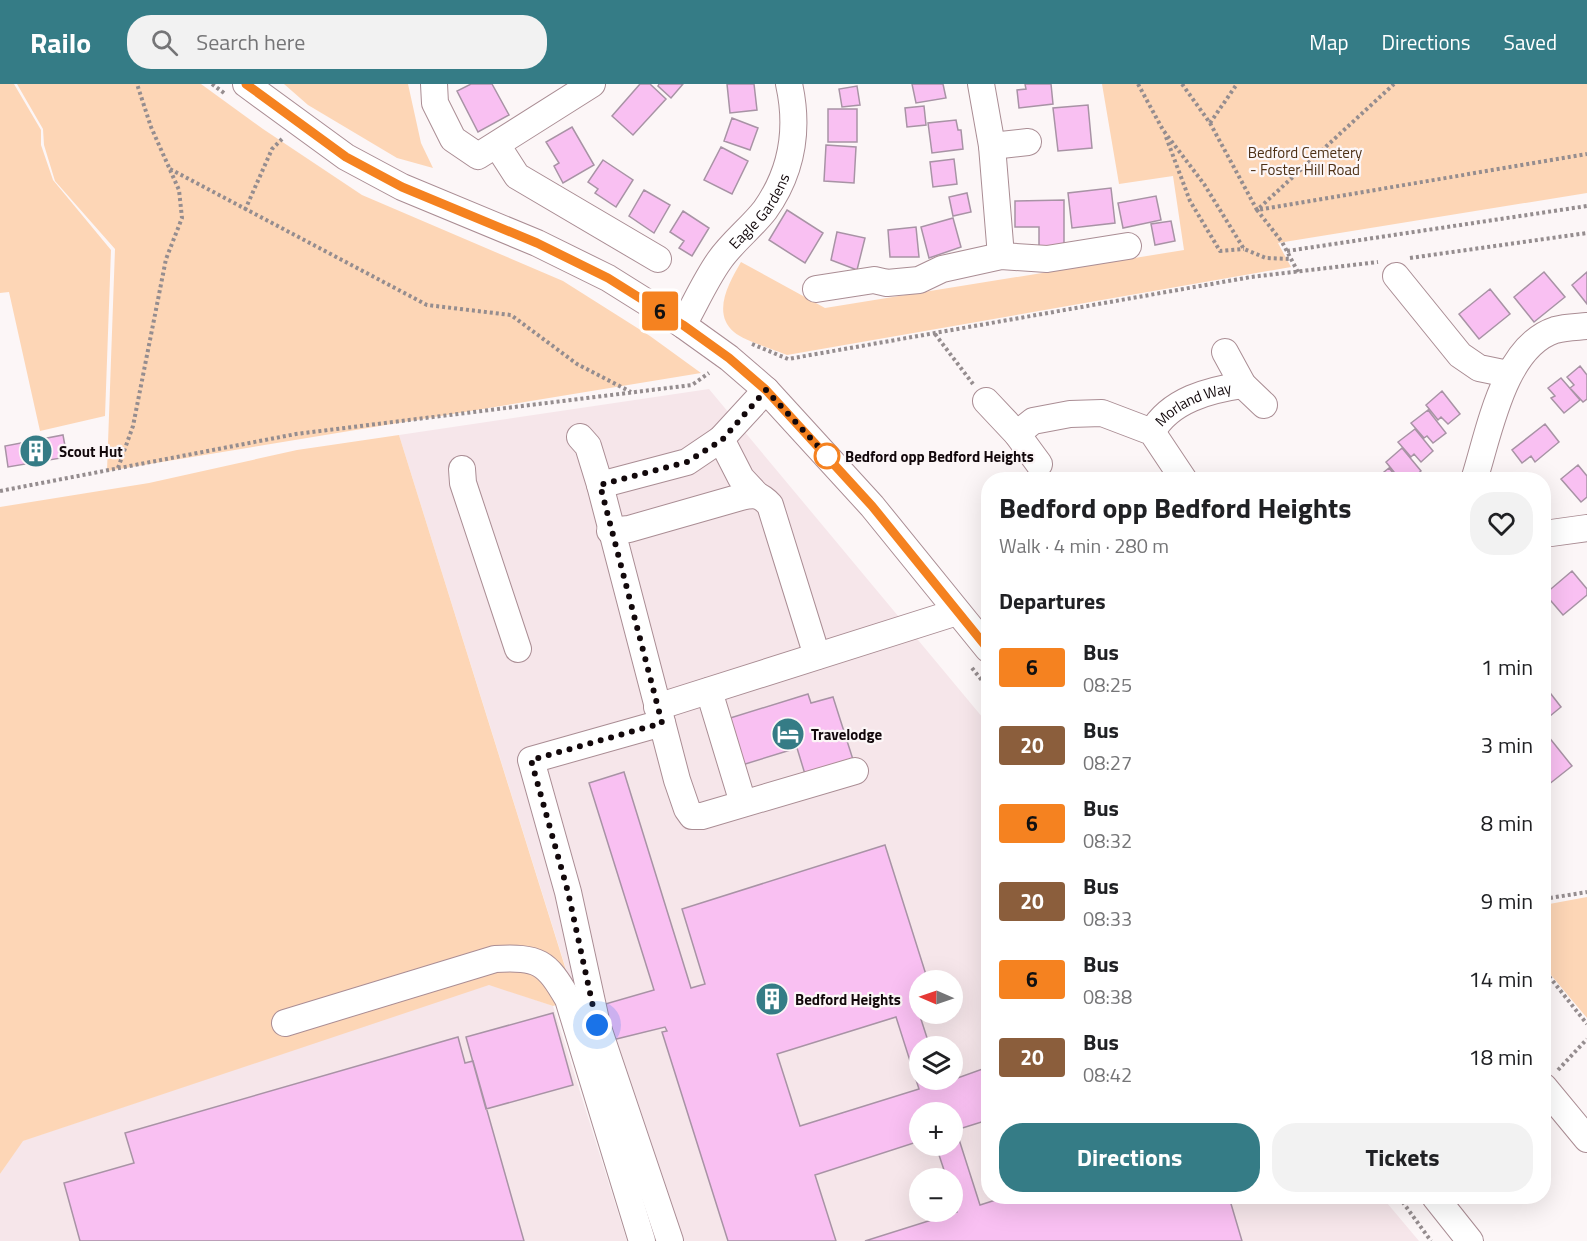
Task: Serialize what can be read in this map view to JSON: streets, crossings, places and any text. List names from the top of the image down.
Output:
{
  "streets": {
    "street": ["Eagle Gardens", "Morland Way"]
  },
  "parks": ["Bedford Cemetery - Foster Hill Road"],
  "places": {
    "building": ["Scout Hut", "Bedford Heights"],
    "other": ["Bedford opp Bedford Heights"],
    "hotel": ["Travelodge"]
  },
  "lines": ["bus line 6"],
  "north": "left",
  "page": {
    "header": "Railo",
    "search": "Search here",
    "nav": ["Map", "Directions", "Saved"],
    "on_map": "6",
    "heading": [
      ["Bedford opp Bedford Heights", "Walk · 4 min · 280 m"],
      "Departures"
    ],
    "list": [
      {
        "mark": "6",
        "name": "Bus",
        "note": "08:25",
        "value": "1 min"
      },
      {
        "mark": "20",
        "name": "Bus",
        "note": "08:27",
        "value": "3 min"
      },
      {
        "mark": "6",
        "name": "Bus",
        "note": "08:32",
        "value": "8 min"
      },
      {
        "mark": "20",
        "name": "Bus",
        "note": "08:33",
        "value": "9 min"
      },
      {
        "mark": "6",
        "name": "Bus",
        "note": "08:38",
        "value": "14 min"
      },
      {
        "mark": "20",
        "name": "Bus",
        "note": "08:42",
        "value": "18 min"
      }
    ],
    "map_buttons": ["+", "−"],
    "buttons": ["Directions", "Tickets"]
  }
}
